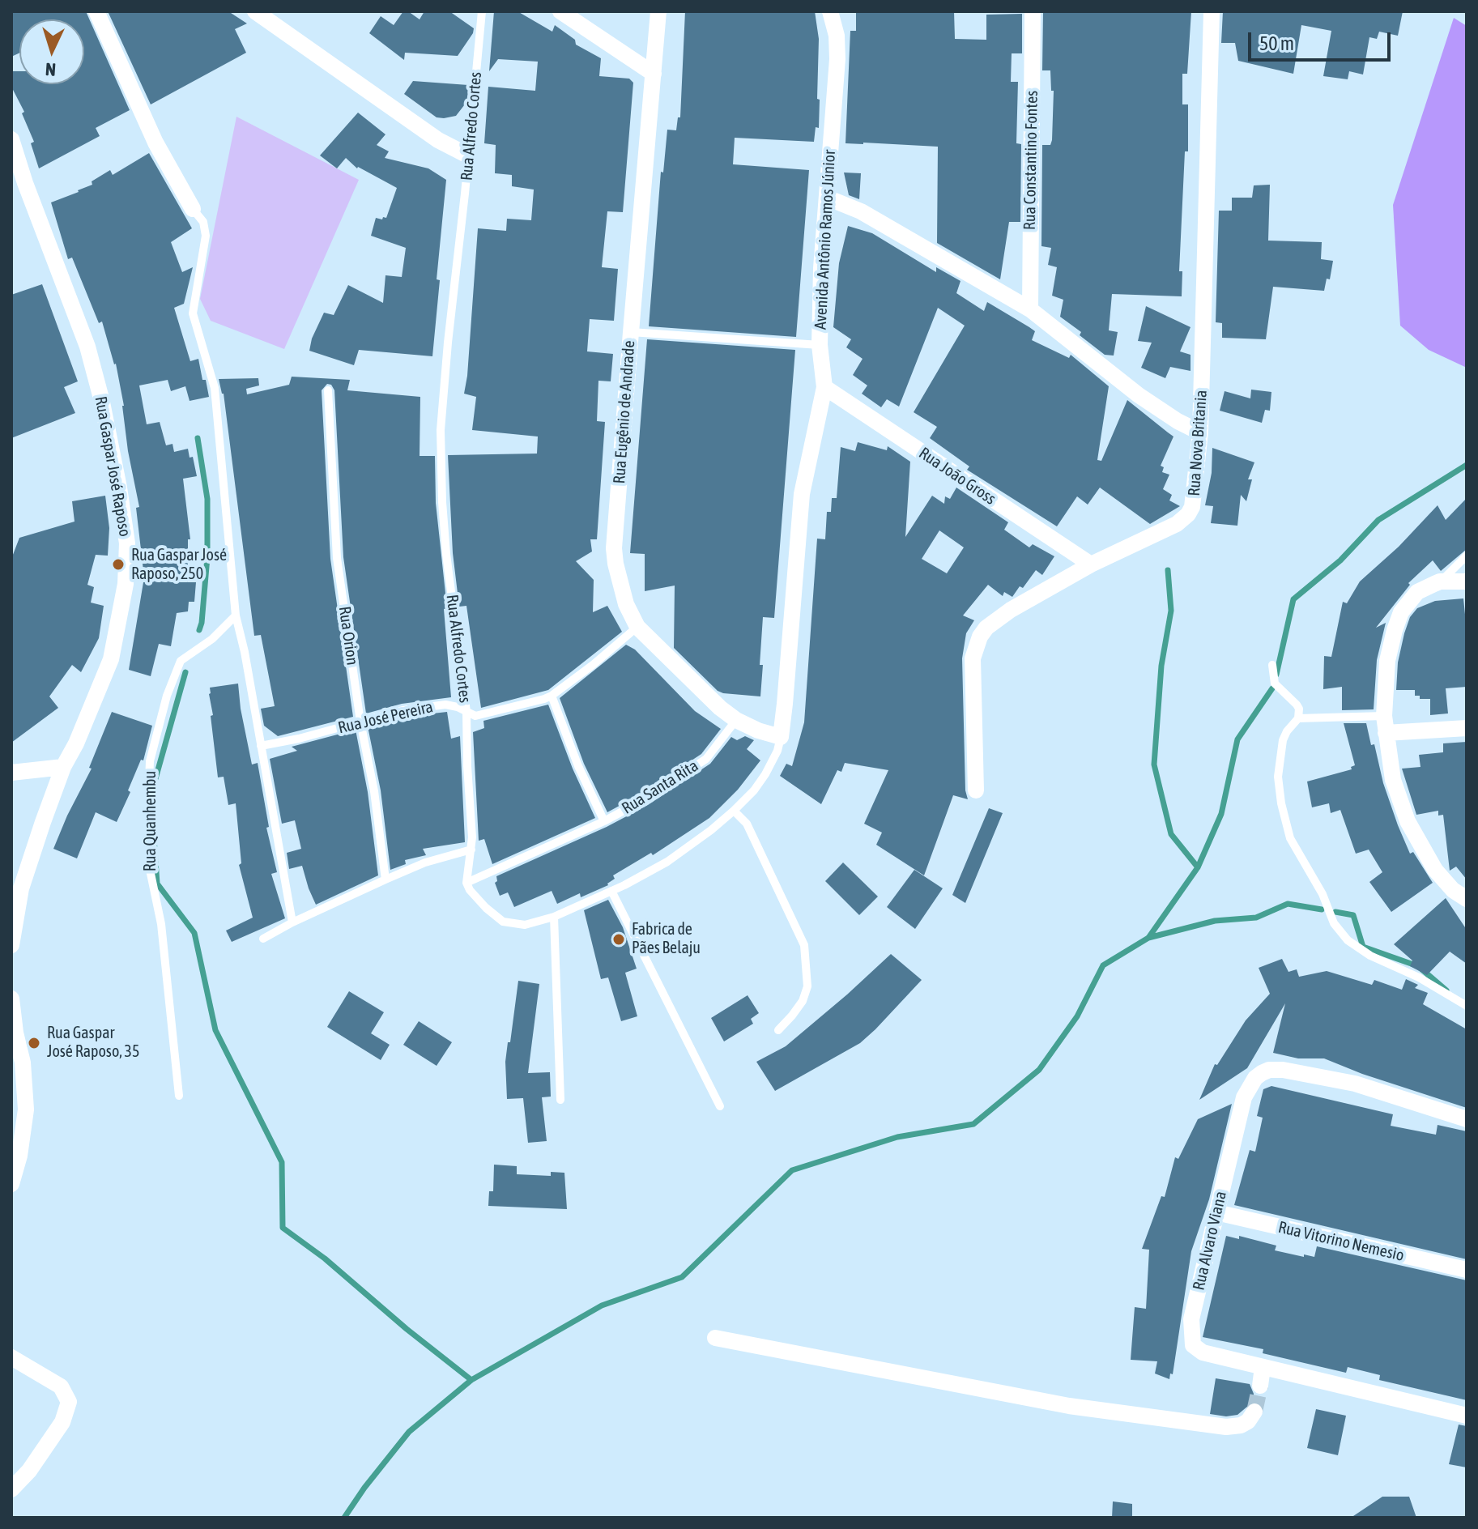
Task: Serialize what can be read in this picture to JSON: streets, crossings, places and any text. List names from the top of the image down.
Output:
{
  "streets": {
    "street": [
      "Rua Constantino Fontes",
      "Avenida Antônio Ramos Júnior",
      "Rua Eugênio de Andrade",
      "Rua Nova Britania",
      "Rua Gaspar José Raposo",
      "Rua João Gross",
      "Rua Alvaro Viana",
      "Rua Vitorino Nemesio"
    ],
    "lane": [
      "Rua Alfredo Cortes",
      "Rua Orion",
      "Rua José Pereira",
      "Rua Santa Rita",
      "Rua Quanhembu"
    ]
  },
  "crossings": [
    ["Rua Alfredo Cortes", "Rua José Pereira"],
    ["Rua Alfredo Cortes", "Rua Santa Rita"],
    ["Avenida Antônio Ramos Júnior", "Rua Eugênio de Andrade"],
    ["Avenida Antônio Ramos Júnior", "Rua João Gross"],
    ["Rua Eugênio de Andrade", "Rua José Pereira"],
    ["Rua Eugênio de Andrade", "Rua Santa Rita"],
    ["Rua Nova Britania", "Rua João Gross"],
    ["Rua Orion", "Rua José Pereira"],
    ["Rua José Pereira", "Rua Santa Rita"],
    ["Rua Alvaro Viana", "Rua Vitorino Nemesio"]
  ],
  "places": ["Rua Gaspar José Raposo, 250", "Fabrica de Pães Belaju", "Rua Gaspar José Raposo, 35"],
  "scale_bar": "50 m",
  "north": "bottom"
}
